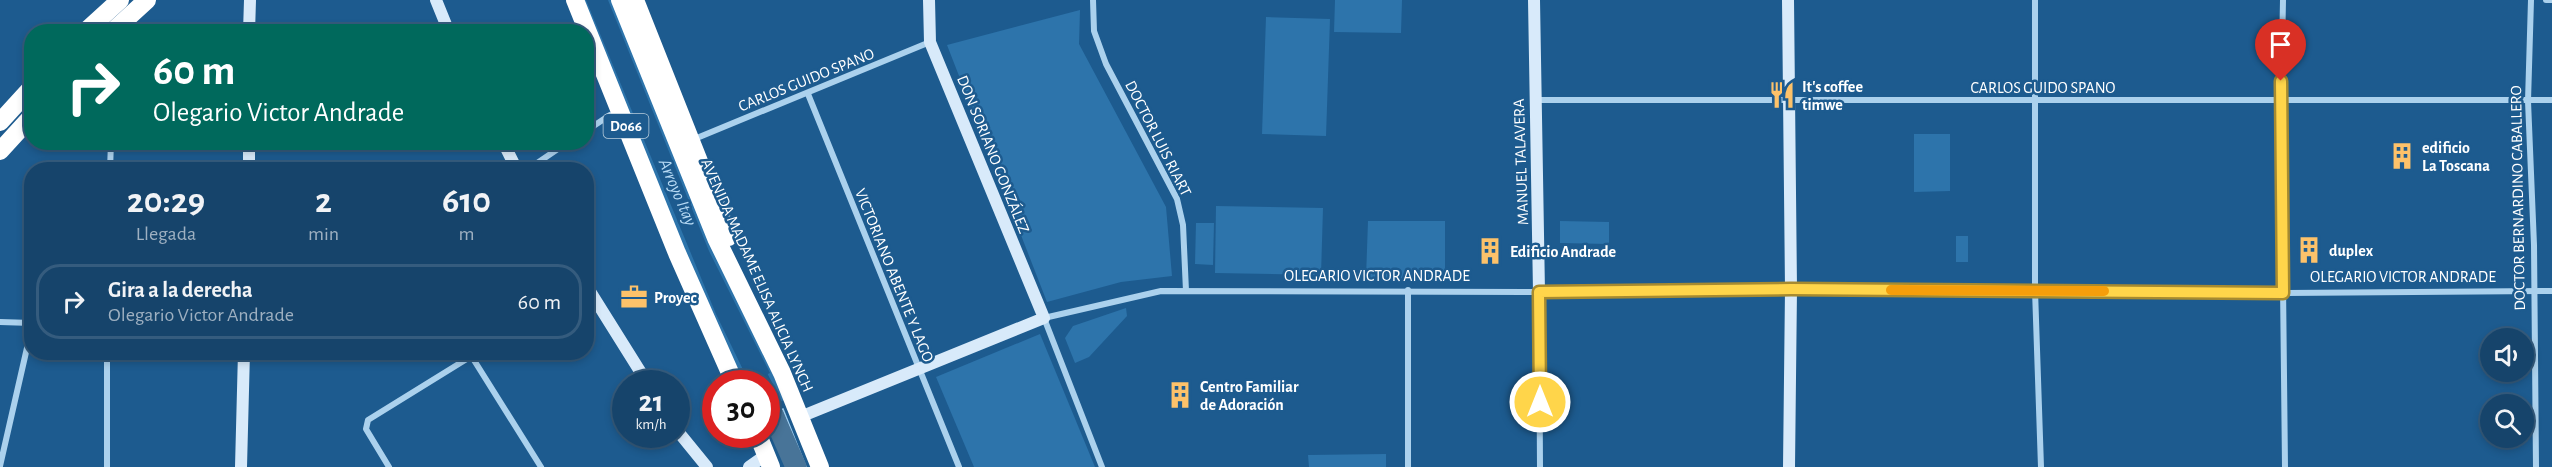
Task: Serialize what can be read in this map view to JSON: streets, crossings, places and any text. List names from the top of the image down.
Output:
{
  "streets": {
    "highway": ["D066", "AVENIDA MADAME ELISA ALICIA LYNCH"],
    "street": [
      "CARLOS GUIDO SPANO",
      "DOCTOR LUIS RIART",
      "DON SORIANO GONZÁLEZ",
      "MANUEL TALAVERA",
      "DOCTOR BERNARDINO CABALLERO",
      "VICTORIANO ABENTE Y LAGO",
      "OLEGARIO VICTOR ANDRADE"
    ]
  },
  "crossings": [
    ["CARLOS GUIDO SPANO", "DON SORIANO GONZÁLEZ"],
    ["CARLOS GUIDO SPANO", "MANUEL TALAVERA"],
    ["CARLOS GUIDO SPANO", "DOCTOR BERNARDINO CABALLERO"],
    ["CARLOS GUIDO SPANO", "VICTORIANO ABENTE Y LAGO"],
    ["DOCTOR LUIS RIART", "OLEGARIO VICTOR ANDRADE"],
    ["DON SORIANO GONZÁLEZ", "OLEGARIO VICTOR ANDRADE"],
    ["MANUEL TALAVERA", "OLEGARIO VICTOR ANDRADE"],
    ["DOCTOR BERNARDINO CABALLERO", "OLEGARIO VICTOR ANDRADE"],
    ["AVENIDA MADAME ELISA ALICIA LYNCH", "OLEGARIO VICTOR ANDRADE"],
    ["VICTORIANO ABENTE Y LAGO", "OLEGARIO VICTOR ANDRADE"]
  ],
  "water": ["Arroyo Itay"],
  "places": {
    "restaurant": ["It's coffee timwe"],
    "building": [
      "edificio La Toscana",
      "duplex",
      "Edificio Andrade",
      "Centro Familiar de Adoración"
    ],
    "office": ["Proyec"]
  },
  "page": {
    "turn": ["60 m", "Olegario Victor Andrade"],
    "eta": [
      "20:29",
      "Llegada",
      "2",
      "min",
      "610",
      "m"
    ],
    "list": [
      {
        "name": "Gira a la derecha",
        "note": "Olegario Victor Andrade",
        "value": "60 m"
      }
    ],
    "speed": "21 km/h",
    "limit": "30"
  }
}
